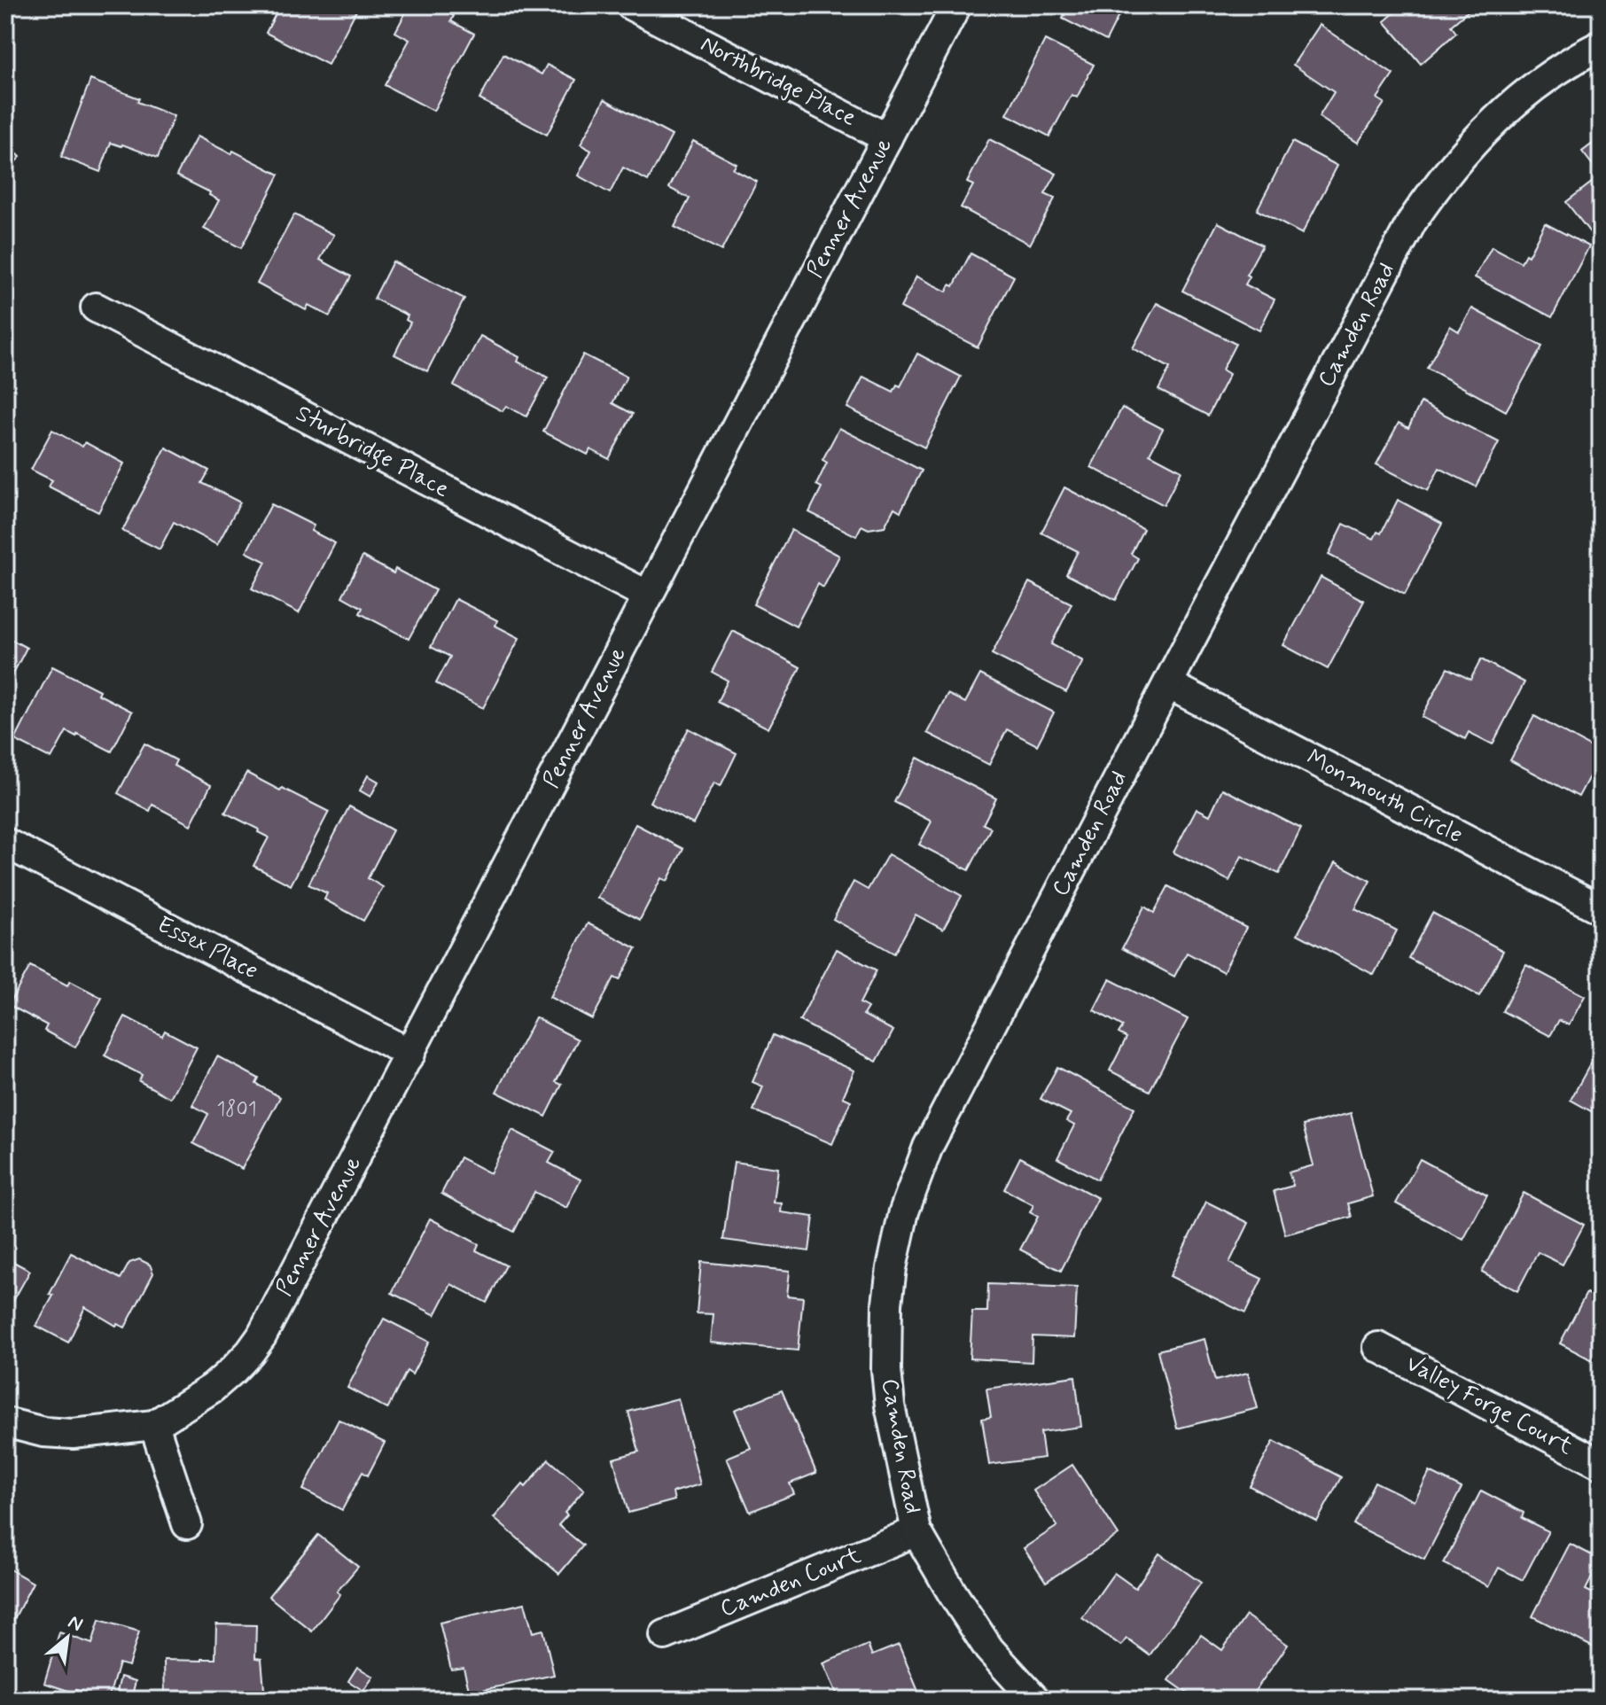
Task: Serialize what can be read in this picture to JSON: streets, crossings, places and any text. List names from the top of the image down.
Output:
{
  "streets": {
    "street": [
      "Northbridge Place",
      "Penner Avenue",
      "Camden Road",
      "Sturbridge Place",
      "Monmouth Circle",
      "Essex Place",
      "Valley Forge Court",
      "Camden Court"
    ]
  },
  "crossings": [
    ["Northbridge Place", "Penner Avenue"],
    ["Penner Avenue", "Sturbridge Place"],
    ["Penner Avenue", "Essex Place"],
    ["Camden Road", "Monmouth Circle"],
    ["Camden Road", "Camden Court"]
  ],
  "house_numbers": ["1801"],
  "north": "top right"
}
